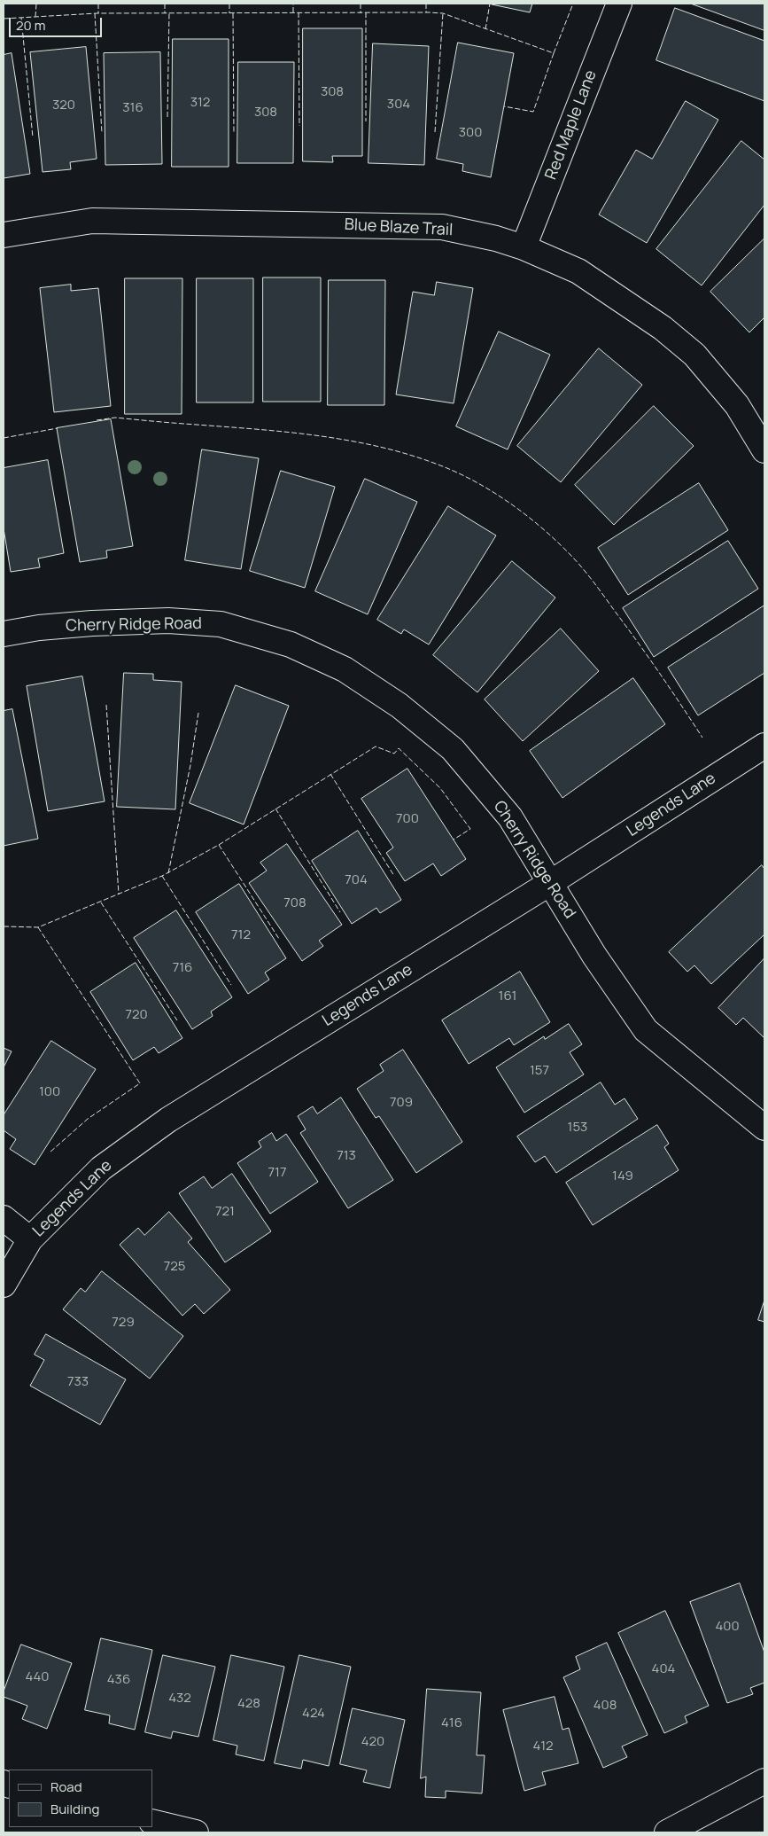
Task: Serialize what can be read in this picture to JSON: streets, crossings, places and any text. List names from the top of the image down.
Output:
{
  "streets": {
    "street": [
      "Red Maple Lane",
      "Blue Blaze Trail",
      "Cherry Ridge Road",
      "Legends Lane"
    ]
  },
  "crossings": [
    ["Red Maple Lane", "Blue Blaze Trail"],
    ["Cherry Ridge Road", "Legends Lane"]
  ],
  "house_numbers": [
    "308",
    "312",
    "304",
    "320",
    "316",
    "308",
    "300",
    "700",
    "704",
    "708",
    "712",
    "716",
    "161",
    "720",
    "157",
    "100",
    "709",
    "153",
    "713",
    "717",
    "149",
    "721",
    "725",
    "729",
    "733",
    "400",
    "404",
    "440",
    "436",
    "432",
    "428",
    "408",
    "424",
    "416",
    "420",
    "412"
  ],
  "legend": ["Road", "Building"],
  "scale_bar": "20 m"
}
